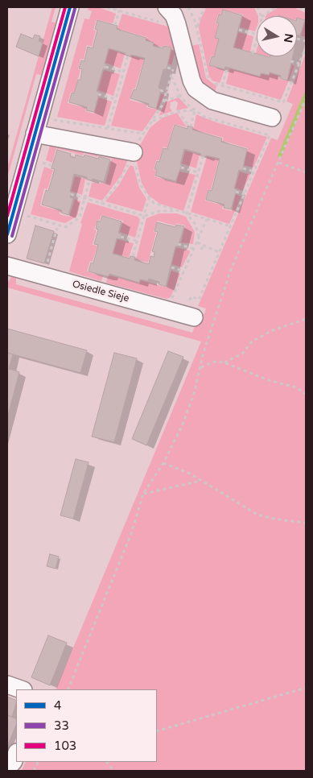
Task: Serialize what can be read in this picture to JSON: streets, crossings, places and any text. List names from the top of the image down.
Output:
{
  "streets": {
    "street": ["Osiedle Sieje"]
  },
  "lines": ["transit line 4", "transit line 103", "transit line 33"],
  "legend": ["4", "33", "103"],
  "north": "right"
}
